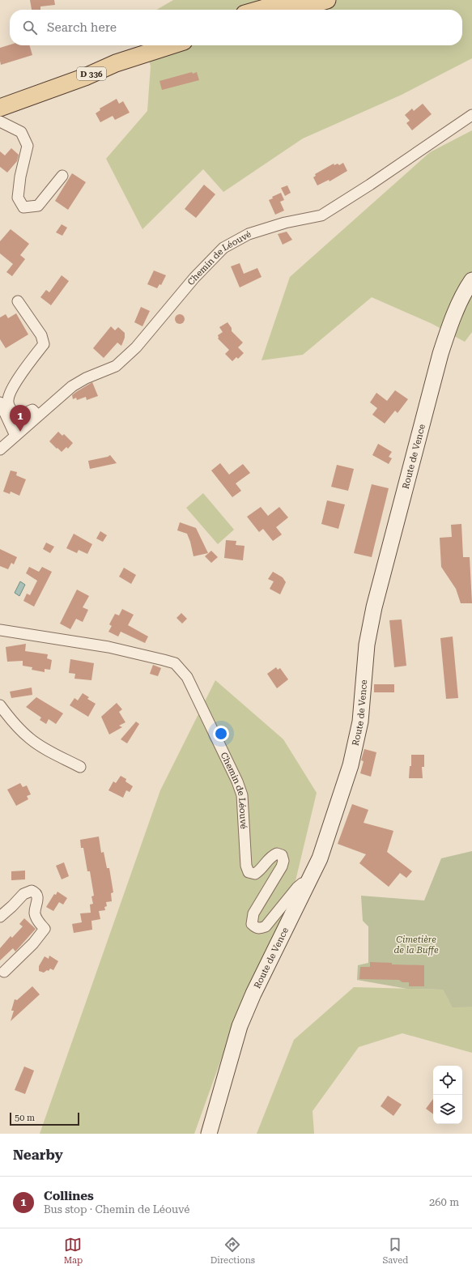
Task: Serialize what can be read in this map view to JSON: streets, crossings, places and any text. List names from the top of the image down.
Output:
{
  "streets": {
    "main road": ["D 336", "Route de Vence"],
    "street": ["Chemin de Léouvé"]
  },
  "crossings": [
    ["Chemin de Léouvé", "Route de Vence"]
  ],
  "parks": ["Cimetière de la Buffe"],
  "scale_bar": "50 m",
  "page": {
    "search": "Search here",
    "pins": "1",
    "scale": "50 m",
    "heading": "Nearby",
    "list": [
      {
        "mark": "1",
        "name": "Collines",
        "note": "Bus stop · Chemin de Léouvé",
        "value": "260 m"
      }
    ],
    "nav": ["Map", "Directions", "Saved"]
  }
}
